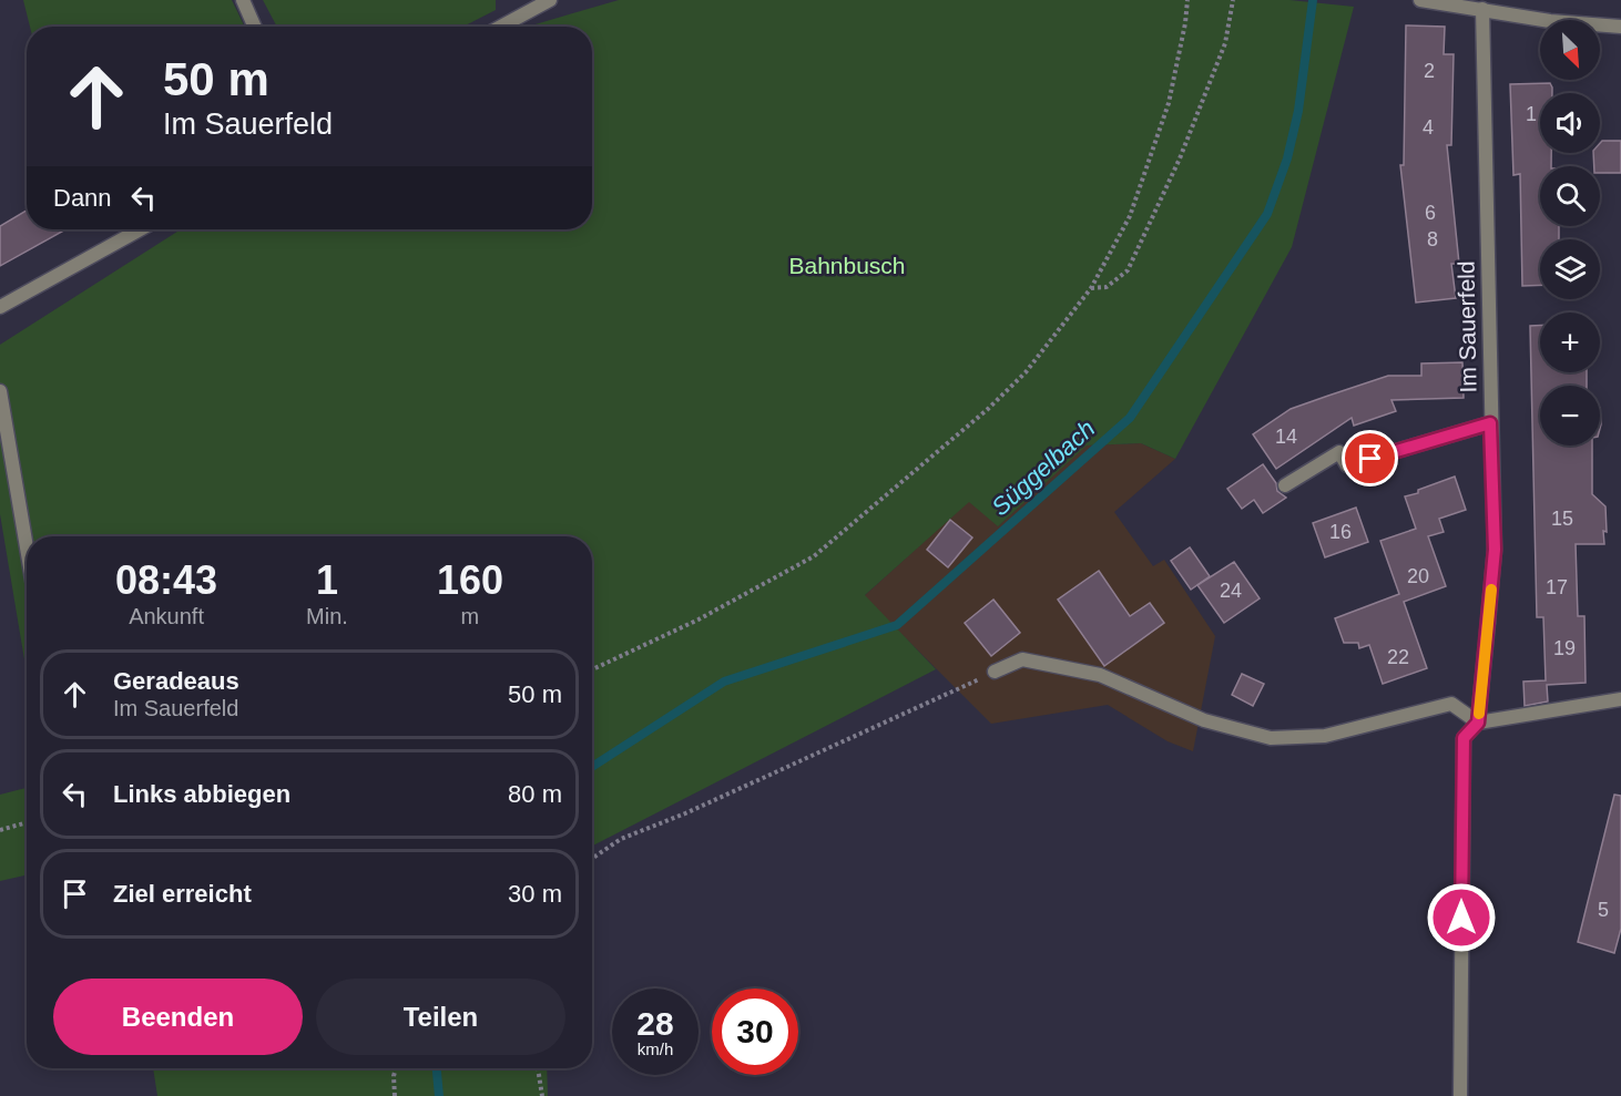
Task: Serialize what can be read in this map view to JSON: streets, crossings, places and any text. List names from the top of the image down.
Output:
{
  "streets": {
    "street": ["Im Sauerfeld"]
  },
  "water": ["Süggelbach"],
  "parks": ["Bahnbusch"],
  "house_numbers": [
    "2",
    "1",
    "4",
    "6",
    "8",
    "14",
    "15",
    "16",
    "20",
    "17",
    "24",
    "19",
    "22",
    "5"
  ],
  "north": "bottom right",
  "page": {
    "map_buttons": ["+", "−"],
    "turn": ["50 m", "Im Sauerfeld"],
    "then": "Dann",
    "eta": [
      "08:43",
      "Ankunft",
      "1",
      "Min.",
      "160",
      "m"
    ],
    "list": [
      {
        "name": "Geradeaus",
        "note": "Im Sauerfeld",
        "value": "50 m"
      },
      {
        "name": "Links abbiegen",
        "value": "80 m"
      },
      {
        "name": "Ziel erreicht",
        "value": "30 m"
      }
    ],
    "buttons": ["Beenden", "Teilen"],
    "speed": "28 km/h",
    "limit": "30"
  }
}
